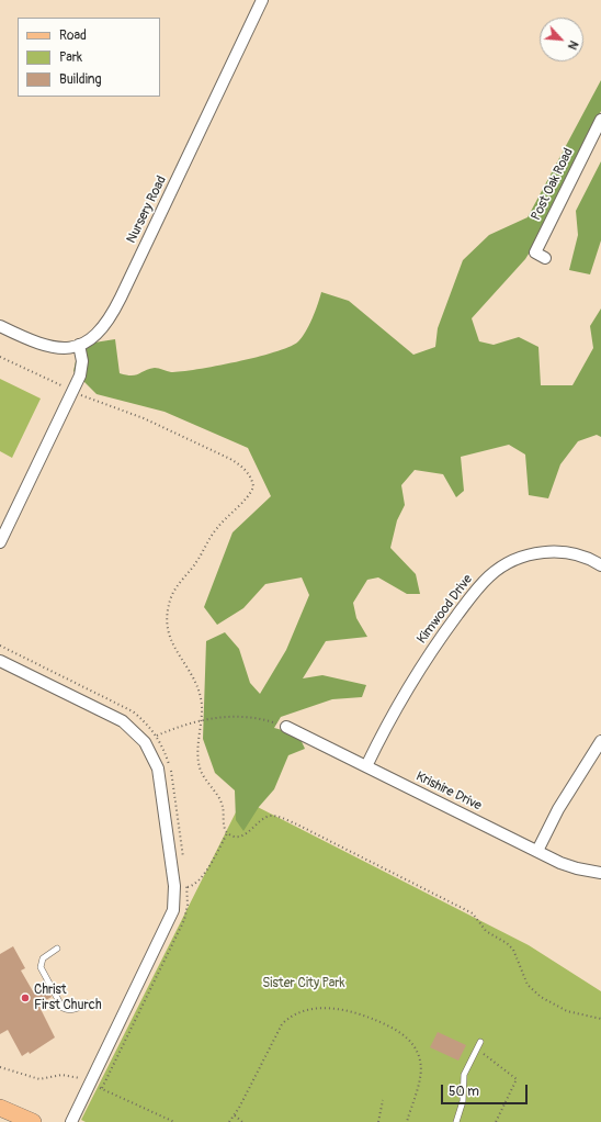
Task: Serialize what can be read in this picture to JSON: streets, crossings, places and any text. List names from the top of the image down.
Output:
{
  "streets": {
    "street": [
      "Post Oak Road",
      "Nursery Road",
      "Kimwood Drive",
      "Krishire Drive"
    ]
  },
  "crossings": [
    ["Kimwood Drive", "Krishire Drive"]
  ],
  "parks": ["Sister City Park"],
  "places": ["Christ First Church"],
  "legend": ["Road", "Park", "Building"],
  "scale_bar": "50 m",
  "north": "bottom right"
}
